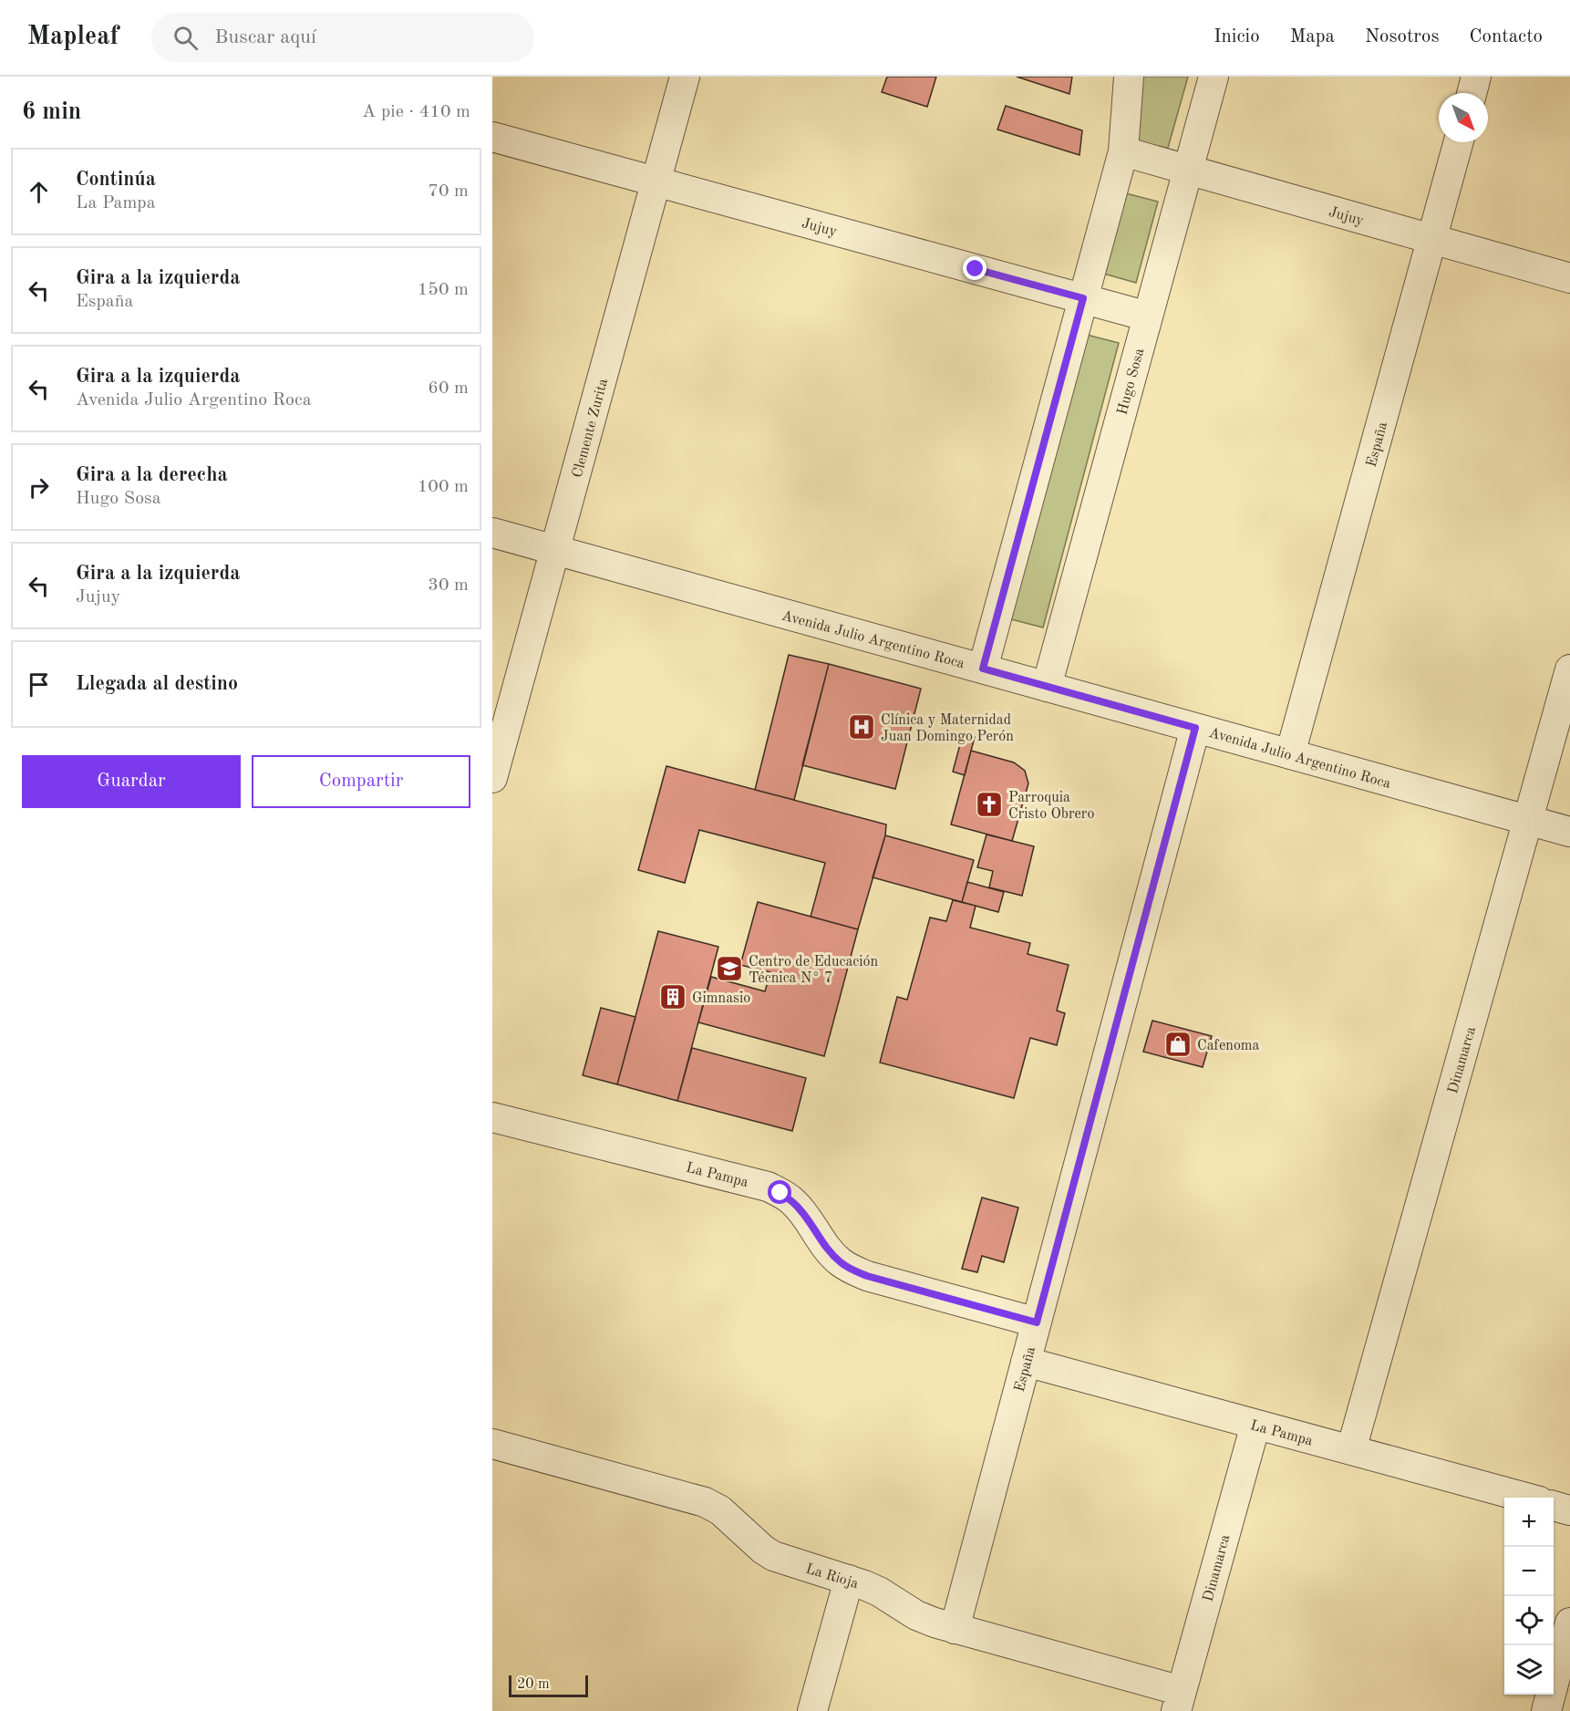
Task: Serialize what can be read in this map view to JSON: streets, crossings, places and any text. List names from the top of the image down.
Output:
{
  "streets": {
    "street": [
      "Jujuy",
      "Hugo Sosa",
      "Clemente Zurita",
      "España",
      "Avenida Julio Argentino Roca",
      "Dinamarca",
      "La Pampa",
      "La Rioja"
    ]
  },
  "crossings": [
    ["Jujuy", "Hugo Sosa"],
    ["Jujuy", "Clemente Zurita"],
    ["Jujuy", "España"],
    ["Hugo Sosa", "Avenida Julio Argentino Roca"],
    ["Clemente Zurita", "Avenida Julio Argentino Roca"],
    ["España", "Avenida Julio Argentino Roca"],
    ["España", "La Pampa"],
    ["España", "La Rioja"],
    ["Avenida Julio Argentino Roca", "Dinamarca"],
    ["Dinamarca", "La Pampa"],
    ["Dinamarca", "La Rioja"]
  ],
  "places": {
    "hospital": ["Clínica y Maternidad Juan Domingo Perón"],
    "church": ["Parroquia Cristo Obrero"],
    "school or university": ["Centro de Educación Técnica N° 7"],
    "building": ["Gimnasio"],
    "shop": ["Cafenoma"]
  },
  "scale_bar": "20 m",
  "north": "bottom right",
  "page": {
    "header": "Mapleaf",
    "search": "Buscar aquí",
    "nav": [
      "Inicio",
      "Mapa",
      "Nosotros",
      "Contacto"
    ],
    "heading": ["6 min", "A pie · 410 m"],
    "list": [
      ["Continúa", "La Pampa", "70 m"],
      ["Gira a la izquierda", "España", "150 m"],
      ["Gira a la izquierda", "Avenida Julio Argentino Roca", "60 m"],
      ["Gira a la derecha", "Hugo Sosa", "100 m"],
      ["Gira a la izquierda", "Jujuy", "30 m"],
      "Llegada al destino"
    ],
    "buttons": ["Guardar", "Compartir"],
    "map_buttons": ["+", "−"],
    "scale": "20 m"
  }
}
